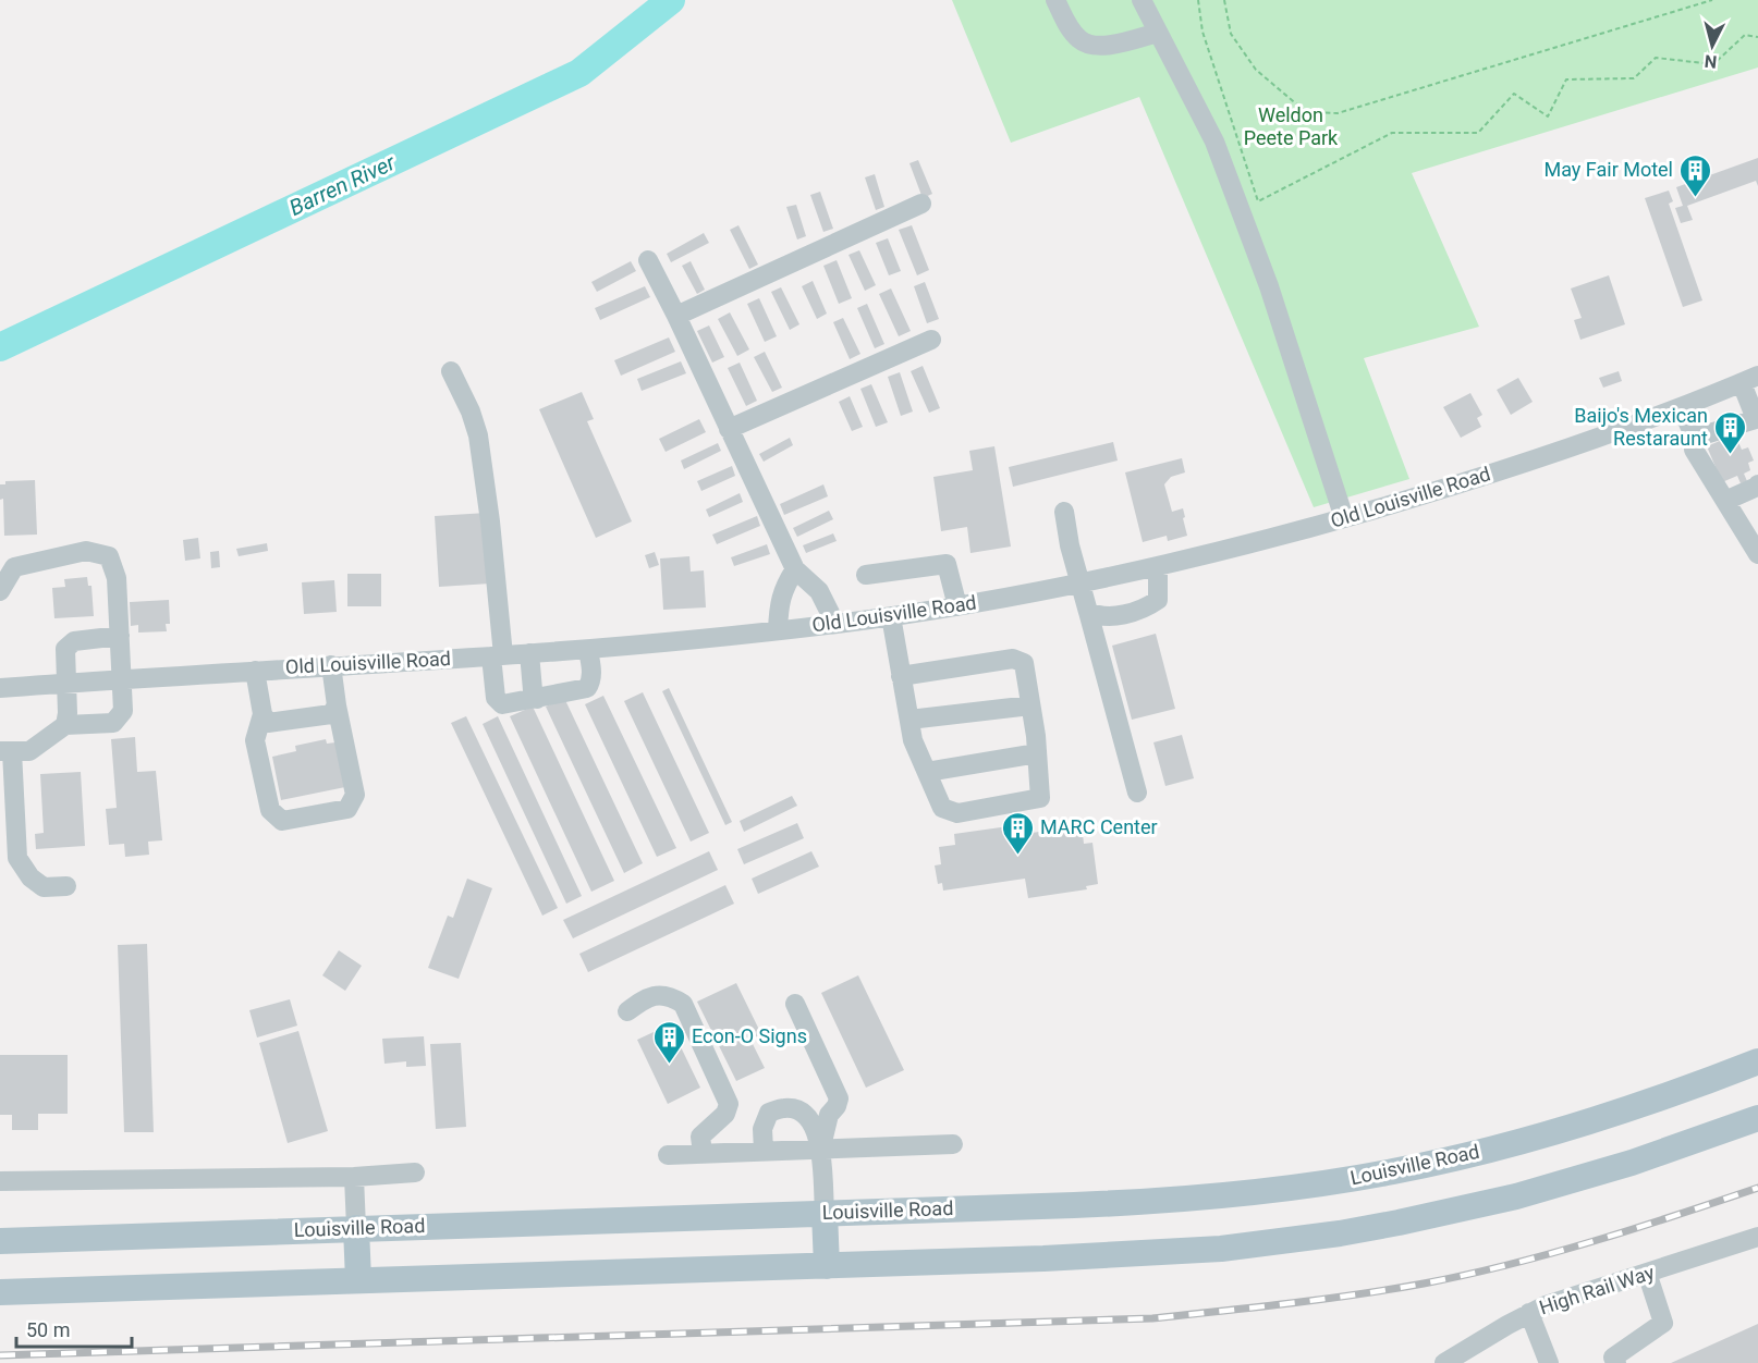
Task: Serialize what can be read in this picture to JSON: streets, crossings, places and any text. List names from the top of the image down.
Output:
{
  "streets": {
    "main road": ["Louisville Road"],
    "street": ["Old Louisville Road", "High Rail Way"]
  },
  "water": ["Barren River"],
  "parks": ["Weldon Peete Park"],
  "places": {
    "building": [
      "May Fair Motel",
      "Baijo's Mexican Restaraunt",
      "MARC Center",
      "Econ-O Signs"
    ]
  },
  "scale_bar": "50 m",
  "north": "bottom"
}
